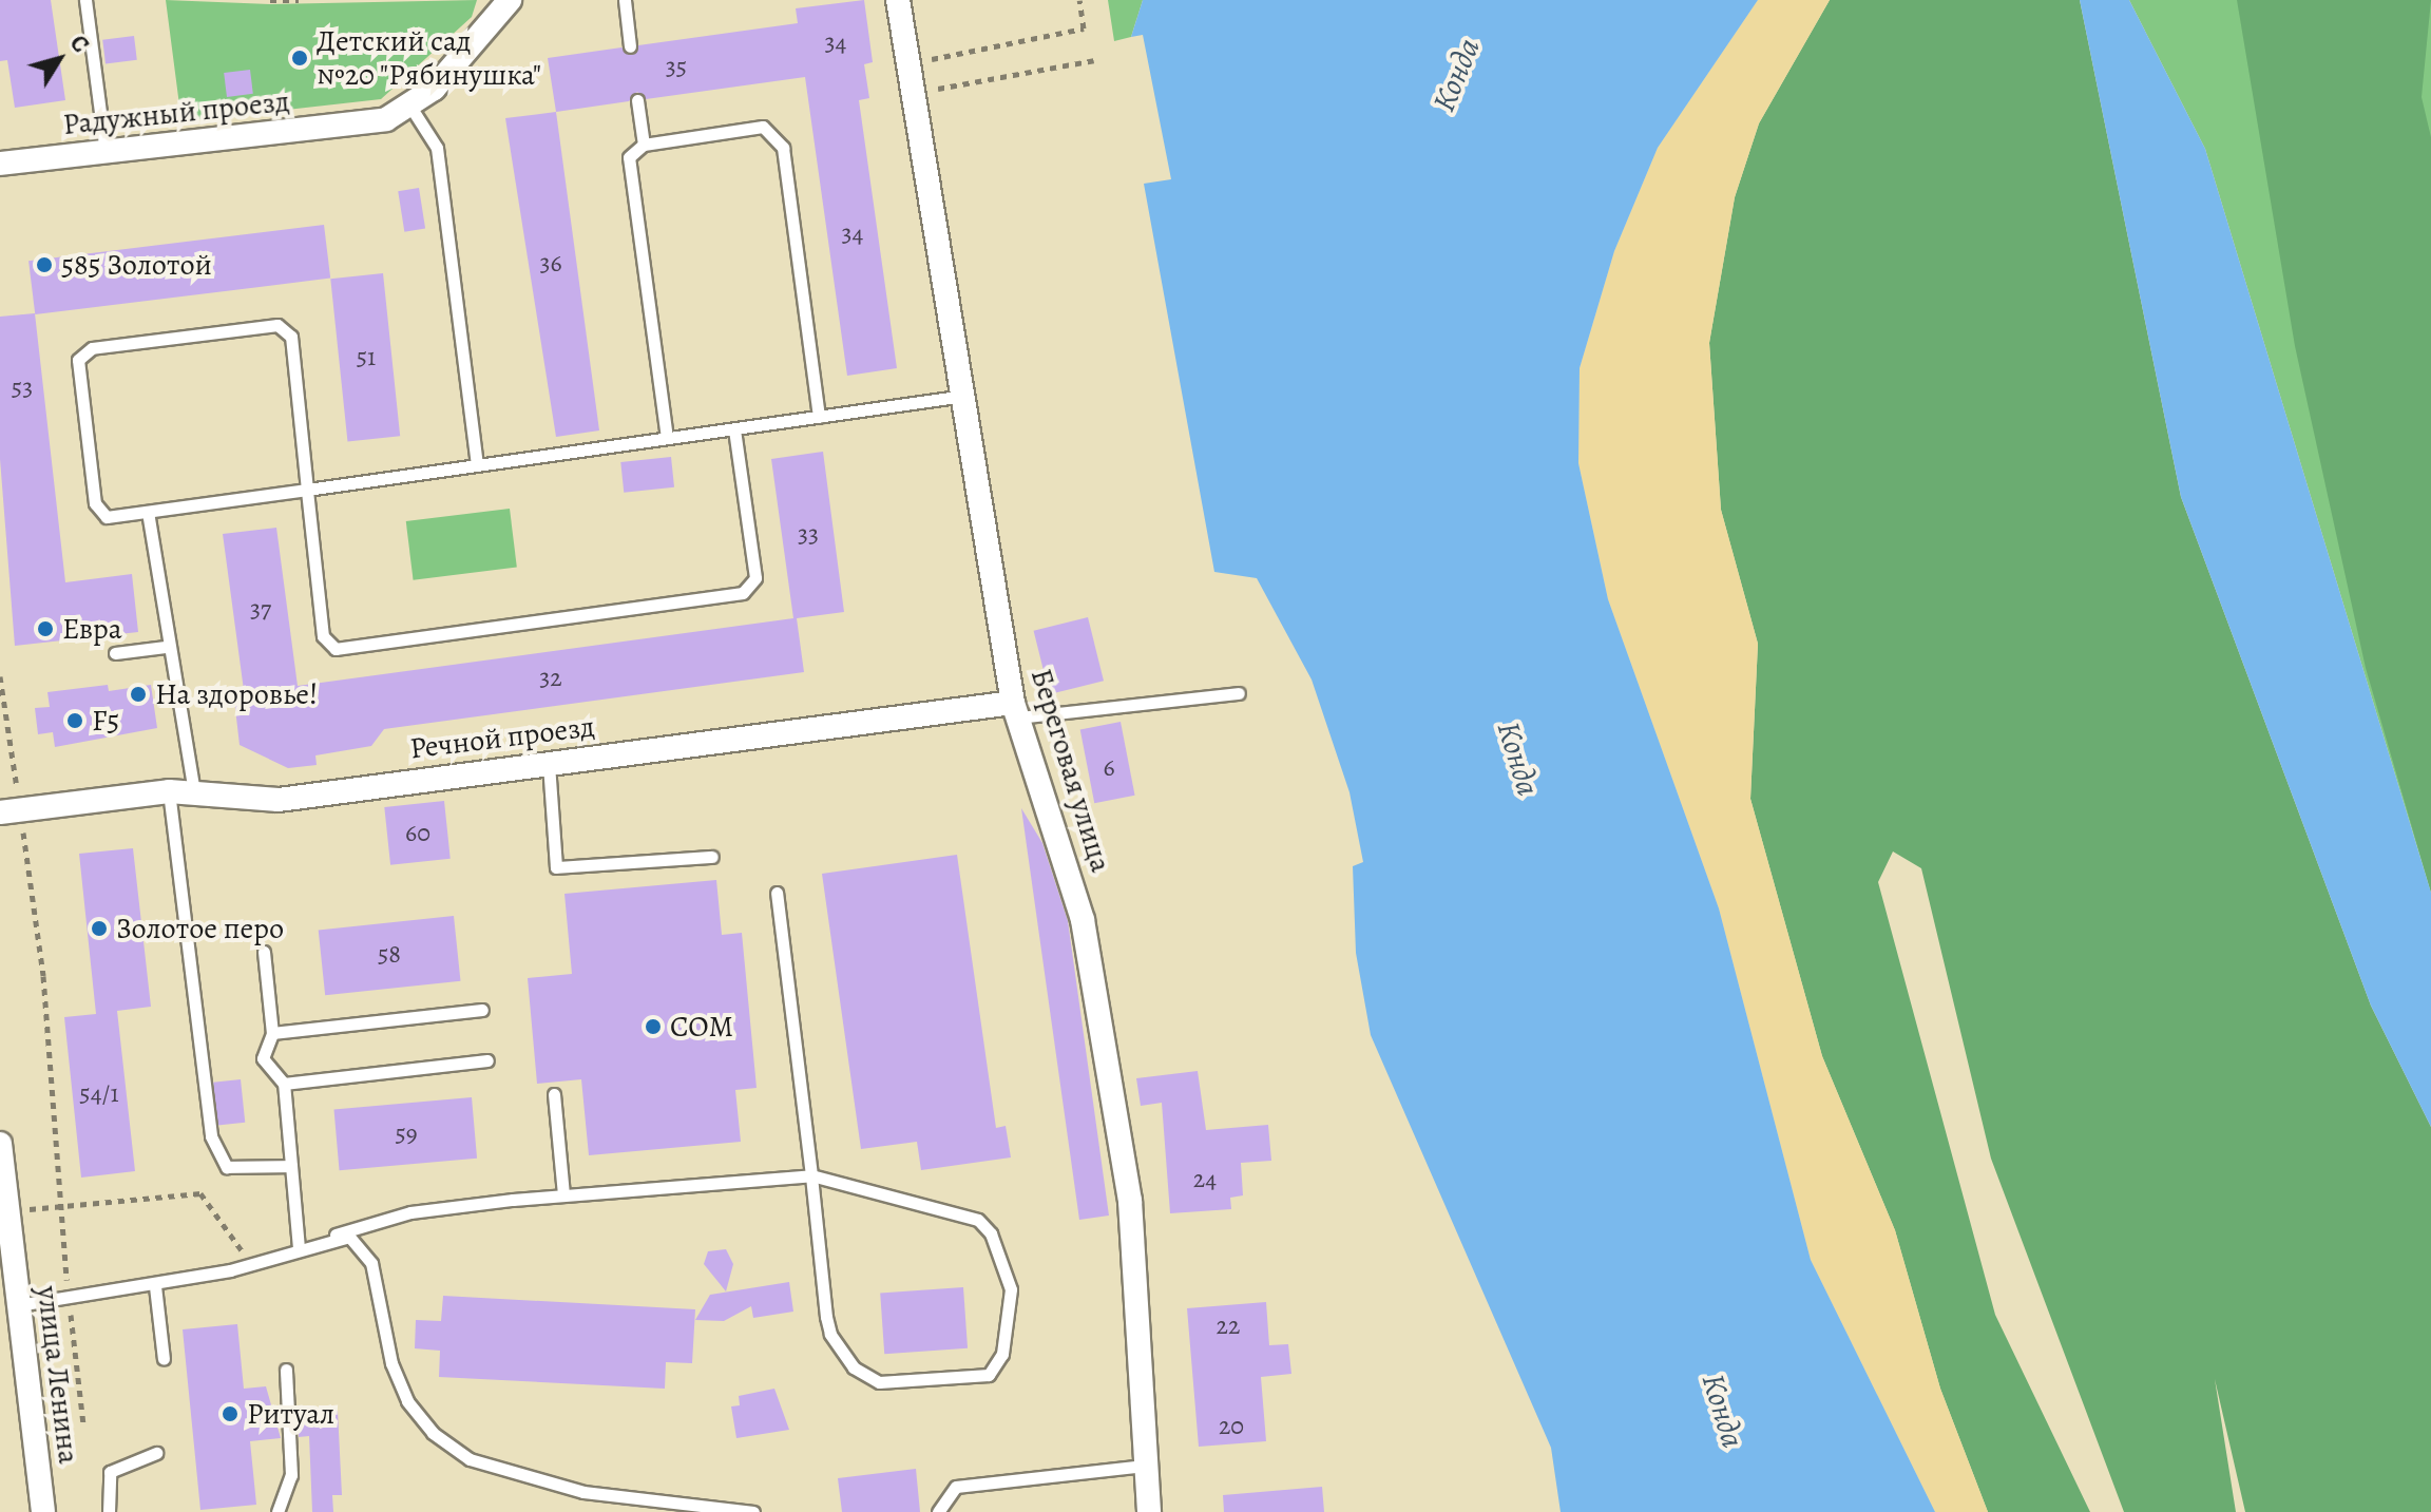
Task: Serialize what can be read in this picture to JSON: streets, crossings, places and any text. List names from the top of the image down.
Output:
{
  "streets": {
    "street": [
      "Радужный проезд",
      "Речной проезд",
      "Береговая улица",
      "улица Ленина"
    ]
  },
  "crossings": [
    ["Речной проезд", "Береговая улица"]
  ],
  "water": ["Конда"],
  "places": [
    "Детский сад №20 \"Рябинушка\"",
    "585 Золотой",
    "Евра",
    "На здоровье!",
    "F5",
    "Золотое перо",
    "СОМ",
    "Ритуал"
  ],
  "house_numbers": [
    "34",
    "35",
    "34",
    "36",
    "51",
    "53",
    "33",
    "37",
    "32",
    "6",
    "60",
    "58",
    "54/1",
    "59",
    "24",
    "22",
    "20"
  ],
  "north": "top right"
}
